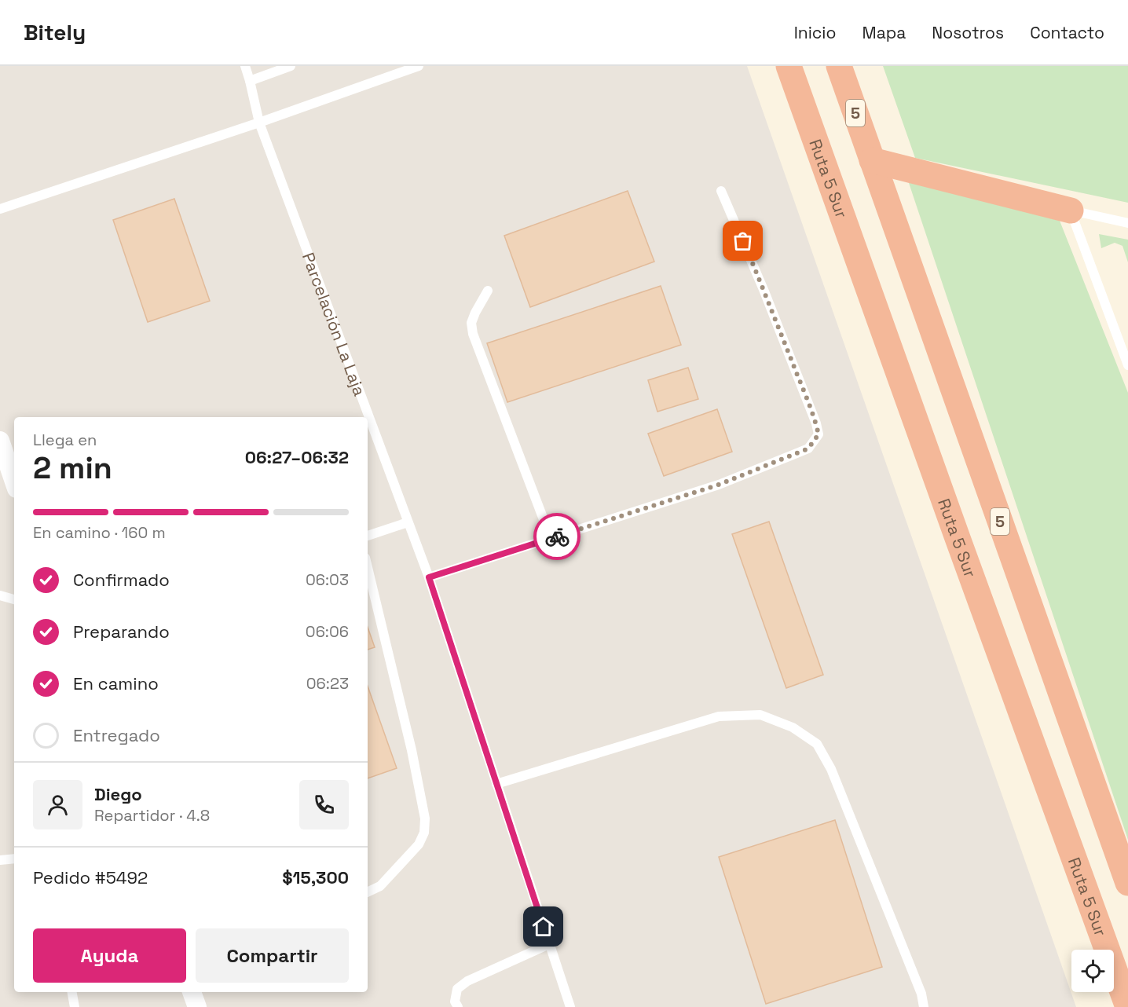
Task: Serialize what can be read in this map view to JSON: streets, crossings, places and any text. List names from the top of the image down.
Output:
{
  "streets": {
    "highway": ["5", "Ruta 5 Sur"],
    "lane": ["Parcelación La Laja"]
  },
  "page": {
    "header": "Bitely",
    "nav": [
      "Inicio",
      "Mapa",
      "Nosotros",
      "Contacto"
    ],
    "heading": ["2 min", "Llega en", "06:27–06:32"],
    "panel": [
      "Diego",
      "Repartidor · 4.8",
      "Pedido #5492",
      "$15,300"
    ],
    "bar": "En camino · 160 m",
    "list": [
      ["Confirmado", "06:03"],
      ["Preparando", "06:06"],
      ["En camino", "06:23"],
      "Entregado"
    ],
    "buttons": ["Ayuda", "Compartir"]
  }
}
